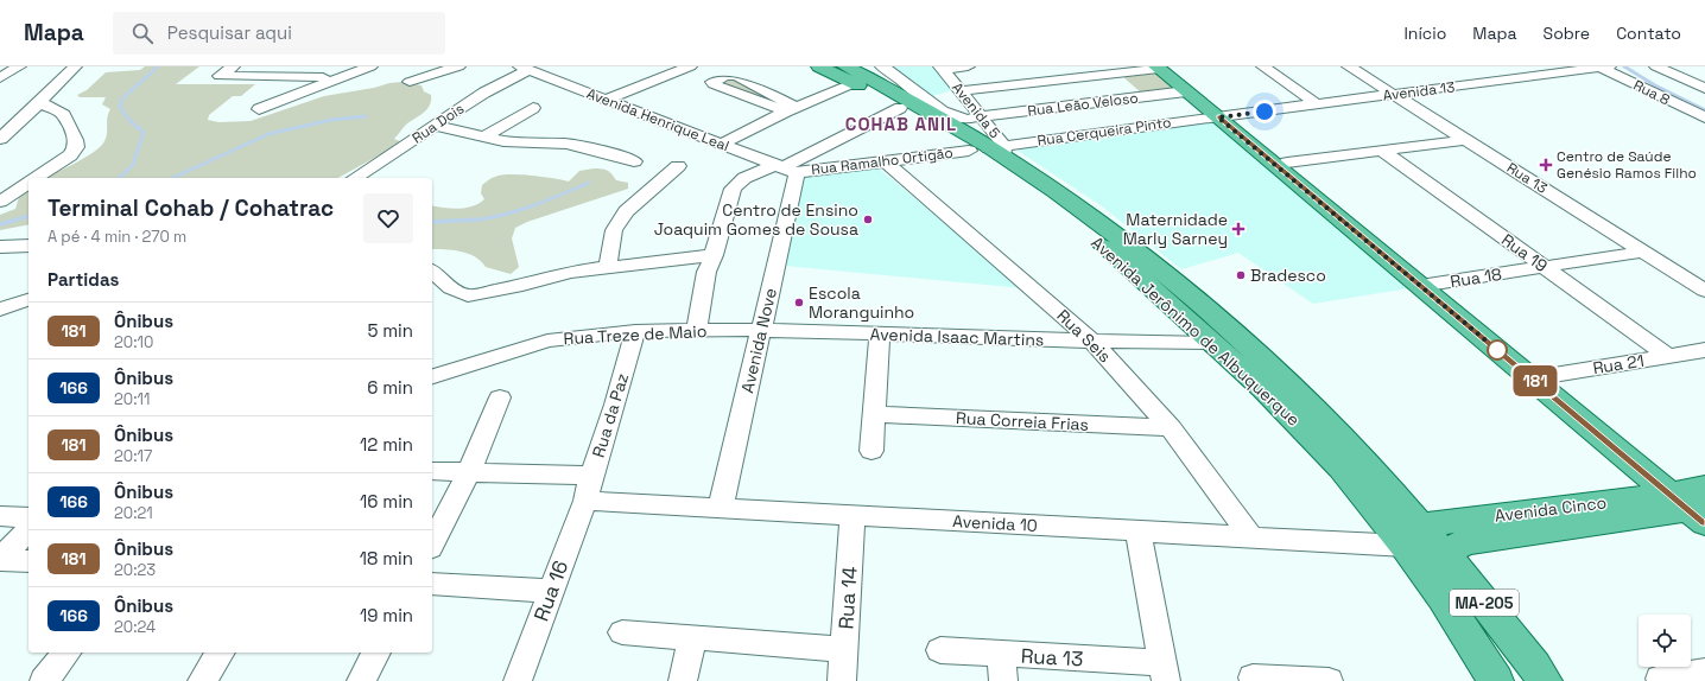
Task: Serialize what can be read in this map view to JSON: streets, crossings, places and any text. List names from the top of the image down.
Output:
{
  "streets": {
    "main road": ["Avenida Jerônimo de Albuquerque", "Avenida Cinco", "MA-205"],
    "street": [
      "Avenida 13",
      "Rua 8",
      "Rua Leão Veloso",
      "Avenida 5",
      "Avenida Henrique Leal",
      "Rua Dois",
      "Rua Cerqueira Pinto",
      "Rua Ramalho Ortigão",
      "Rua 13",
      "Rua 19",
      "Rua 18",
      "Rua Treze de Maio",
      "Rua Seis",
      "Avenida Isaac Martins",
      "Avenida Nove",
      "Rua 21",
      "Rua da Paz",
      "Rua Correia Frias",
      "Avenida 10",
      "Rua 16",
      "Rua 14"
    ]
  },
  "crossings": [
    ["Avenida 13", "Rua 8"],
    ["Avenida 13", "Rua Cerqueira Pinto"],
    ["Avenida 13", "Rua 13"],
    ["Rua Leão Veloso", "Avenida 5"],
    ["Rua Leão Veloso", "Avenida Jerônimo de Albuquerque"],
    ["Avenida 5", "Rua Cerqueira Pinto"],
    ["Avenida 5", "Rua Ramalho Ortigão"],
    ["Avenida 5", "Avenida Jerônimo de Albuquerque"],
    ["Avenida Henrique Leal", "Rua Dois"],
    ["Avenida Henrique Leal", "Rua Ramalho Ortigão"],
    ["Avenida Henrique Leal", "Avenida Nove"],
    ["Rua Cerqueira Pinto", "Rua Ramalho Ortigão"],
    ["Rua Cerqueira Pinto", "Avenida Jerônimo de Albuquerque"],
    ["Rua Ramalho Ortigão", "Avenida Jerônimo de Albuquerque"],
    ["Rua Ramalho Ortigão", "Rua Seis"],
    ["Rua Ramalho Ortigão", "Avenida Nove"],
    ["Rua 13", "Rua 18"],
    ["Rua 19", "Rua 18"],
    ["Rua 19", "Rua 21"],
    ["Avenida Jerônimo de Albuquerque", "Avenida Isaac Martins"],
    ["Avenida Jerônimo de Albuquerque", "Avenida Cinco"],
    ["Avenida Jerônimo de Albuquerque", "Avenida 10"],
    ["Rua Treze de Maio", "Avenida Isaac Martins"],
    ["Rua Treze de Maio", "Avenida Nove"],
    ["Rua Treze de Maio", "Rua da Paz"],
    ["Rua Seis", "Avenida Isaac Martins"],
    ["Rua Seis", "Rua Correia Frias"],
    ["Rua Seis", "Avenida 10"],
    ["Avenida Isaac Martins", "Avenida Nove"],
    ["Avenida Nove", "Avenida 10"],
    ["Rua da Paz", "Avenida 10"],
    ["Rua da Paz", "Rua 16"],
    ["Avenida Cinco", "Avenida 10"],
    ["Avenida 10", "Rua 16"],
    ["Avenida 10", "Rua 14"]
  ],
  "districts": ["COHAB ANIL"],
  "places": {
    "health": ["Centro de Saúde Genésio Ramos Filho", "Maternidade Marly Sarney"],
    "other": ["Centro de Ensino Joaquim Gomes de Sousa", "Bradesco", "Escola Moranguinho"]
  },
  "lines": ["bus line 181"],
  "page": {
    "header": "Mapa",
    "search": "Pesquisar aqui",
    "nav": [
      "Início",
      "Mapa",
      "Sobre",
      "Contato"
    ],
    "on_map": "181",
    "heading": [
      ["Terminal Cohab / Cohatrac", "A pé · 4 min · 270 m"],
      "Partidas"
    ],
    "list": [
      {
        "mark": "181",
        "name": "Ônibus",
        "note": "20:10",
        "value": "5 min"
      },
      {
        "mark": "166",
        "name": "Ônibus",
        "note": "20:11",
        "value": "6 min"
      },
      {
        "mark": "181",
        "name": "Ônibus",
        "note": "20:17",
        "value": "12 min"
      },
      {
        "mark": "166",
        "name": "Ônibus",
        "note": "20:21",
        "value": "16 min"
      },
      {
        "mark": "181",
        "name": "Ônibus",
        "note": "20:23",
        "value": "18 min"
      },
      {
        "mark": "166",
        "name": "Ônibus",
        "note": "20:24",
        "value": "19 min"
      }
    ]
  }
}
